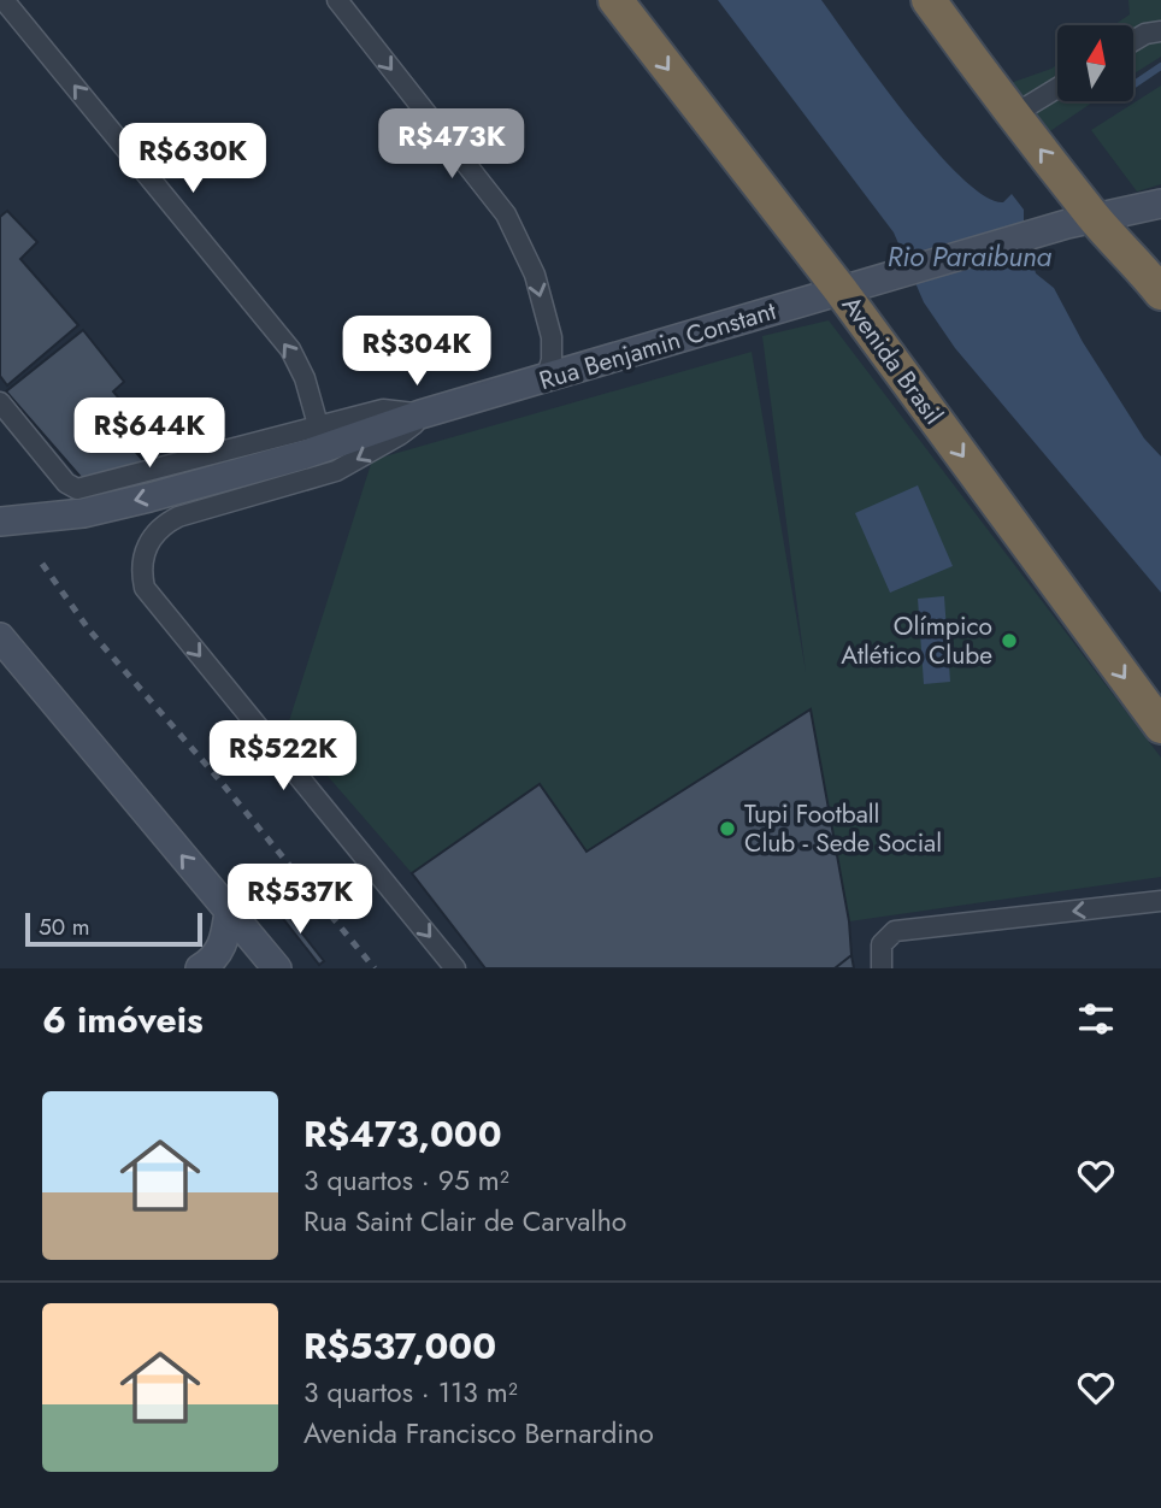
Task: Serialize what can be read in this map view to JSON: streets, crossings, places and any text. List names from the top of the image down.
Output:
{
  "streets": {
    "highway": ["Avenida Brasil"],
    "main road": ["Rua Benjamin Constant"]
  },
  "crossings": [
    ["Rua Benjamin Constant", "Avenida Brasil"]
  ],
  "water": ["Rio Paraibuna"],
  "places": ["Olímpico Atlético Clube", "Tupi Football Club - Sede Social"],
  "scale_bar": "50 m",
  "north": "top",
  "page": {
    "price": [
      "R$473K",
      "R$630K",
      "R$304K",
      "R$644K",
      "R$522K",
      "R$537K"
    ],
    "scale": "50 m",
    "heading": "6 imóveis",
    "list": [
      {
        "name": "R$473,000",
        "note": "3 quartos · 95 m² · Rua Saint Clair de Carvalho"
      },
      {
        "name": "R$537,000",
        "note": "3 quartos · 113 m² · Avenida Francisco Bernardino"
      }
    ]
  }
}
